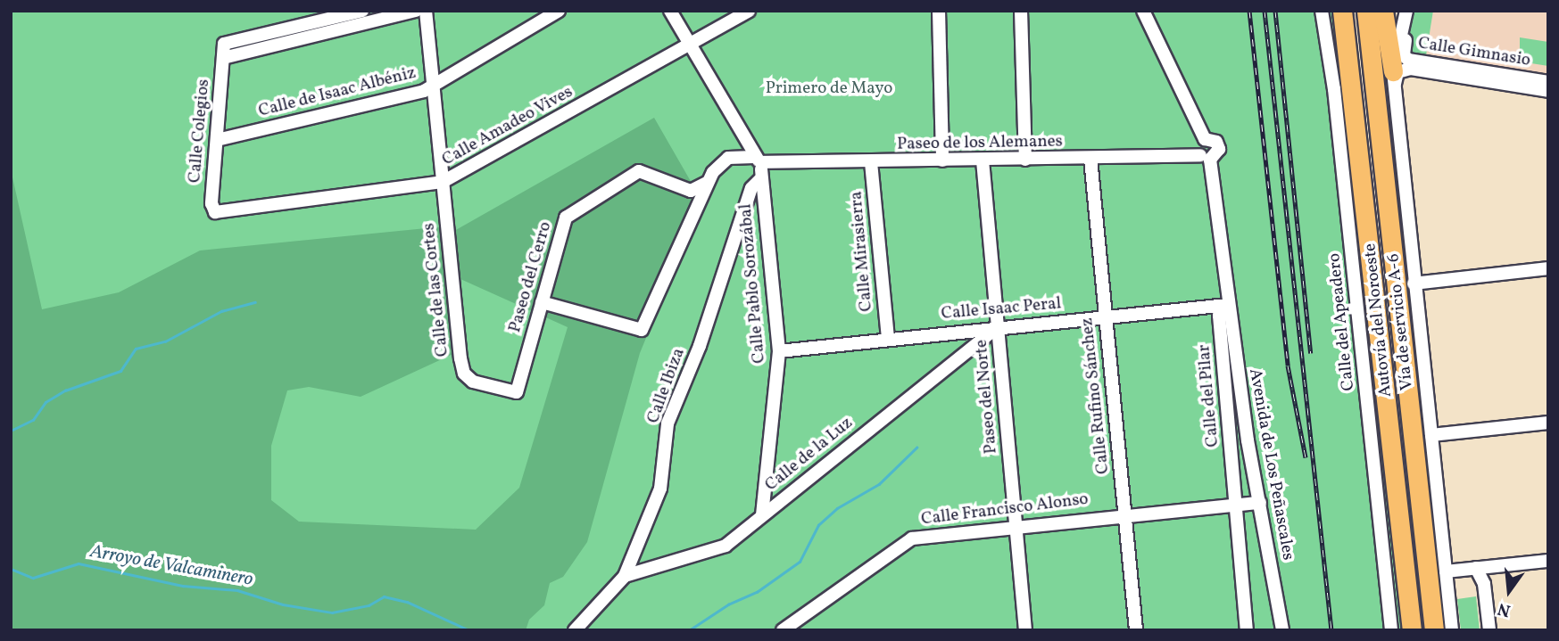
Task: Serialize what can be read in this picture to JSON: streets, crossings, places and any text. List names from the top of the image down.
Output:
{
  "streets": {
    "highway": ["Autovía del Noroeste"],
    "street": [
      "Calle Gimnasio",
      "Calle de Isaac Albéniz",
      "Calle Amadeo Vives",
      "Calle Colegios",
      "Paseo de los Alemanes",
      "Calle Mirasierra",
      "Paseo del Cerro",
      "Calle Pablo Sorozábal",
      "Calle de las Cortes",
      "Calle Isaac Peral",
      "Calle del Apeadero",
      "Vía de servicio A-6",
      "Calle Ibiza",
      "Calle Rufino Sánchez",
      "Calle del Pilar",
      "Paseo del Norte",
      "Calle de la Luz",
      "Avenida de Los Peñascales",
      "Calle Francisco Alonso"
    ]
  },
  "crossings": [
    ["Calle Gimnasio", "Vía de servicio A-6"],
    ["Calle de Isaac Albéniz", "Calle Colegios"],
    ["Calle Amadeo Vives", "Calle Colegios"],
    ["Calle Amadeo Vives", "Calle de las Cortes"],
    ["Paseo de los Alemanes", "Calle Mirasierra"],
    ["Paseo de los Alemanes", "Paseo del Cerro"],
    ["Paseo de los Alemanes", "Calle Pablo Sorozábal"],
    ["Paseo de los Alemanes", "Calle Rufino Sánchez"],
    ["Paseo de los Alemanes", "Paseo del Norte"],
    ["Paseo de los Alemanes", "Avenida de Los Peñascales"],
    ["Calle Mirasierra", "Calle Isaac Peral"],
    ["Paseo del Cerro", "Calle de las Cortes"],
    ["Calle Pablo Sorozábal", "Calle Isaac Peral"],
    ["Calle Pablo Sorozábal", "Calle Ibiza"],
    ["Calle Pablo Sorozábal", "Calle de la Luz"],
    ["Calle Isaac Peral", "Calle Rufino Sánchez"],
    ["Calle Isaac Peral", "Calle del Pilar"],
    ["Calle Isaac Peral", "Paseo del Norte"],
    ["Calle Isaac Peral", "Calle de la Luz"],
    ["Calle Isaac Peral", "Avenida de Los Peñascales"],
    ["Calle Ibiza", "Calle de la Luz"],
    ["Calle Rufino Sánchez", "Calle Francisco Alonso"],
    ["Calle del Pilar", "Avenida de Los Peñascales"],
    ["Calle del Pilar", "Calle Francisco Alonso"],
    ["Paseo del Norte", "Calle de la Luz"],
    ["Paseo del Norte", "Calle Francisco Alonso"],
    ["Avenida de Los Peñascales", "Calle Francisco Alonso"]
  ],
  "water": ["Arroyo de Valcaminero"],
  "parks": ["Primero de Mayo"],
  "north": "bottom"
}
